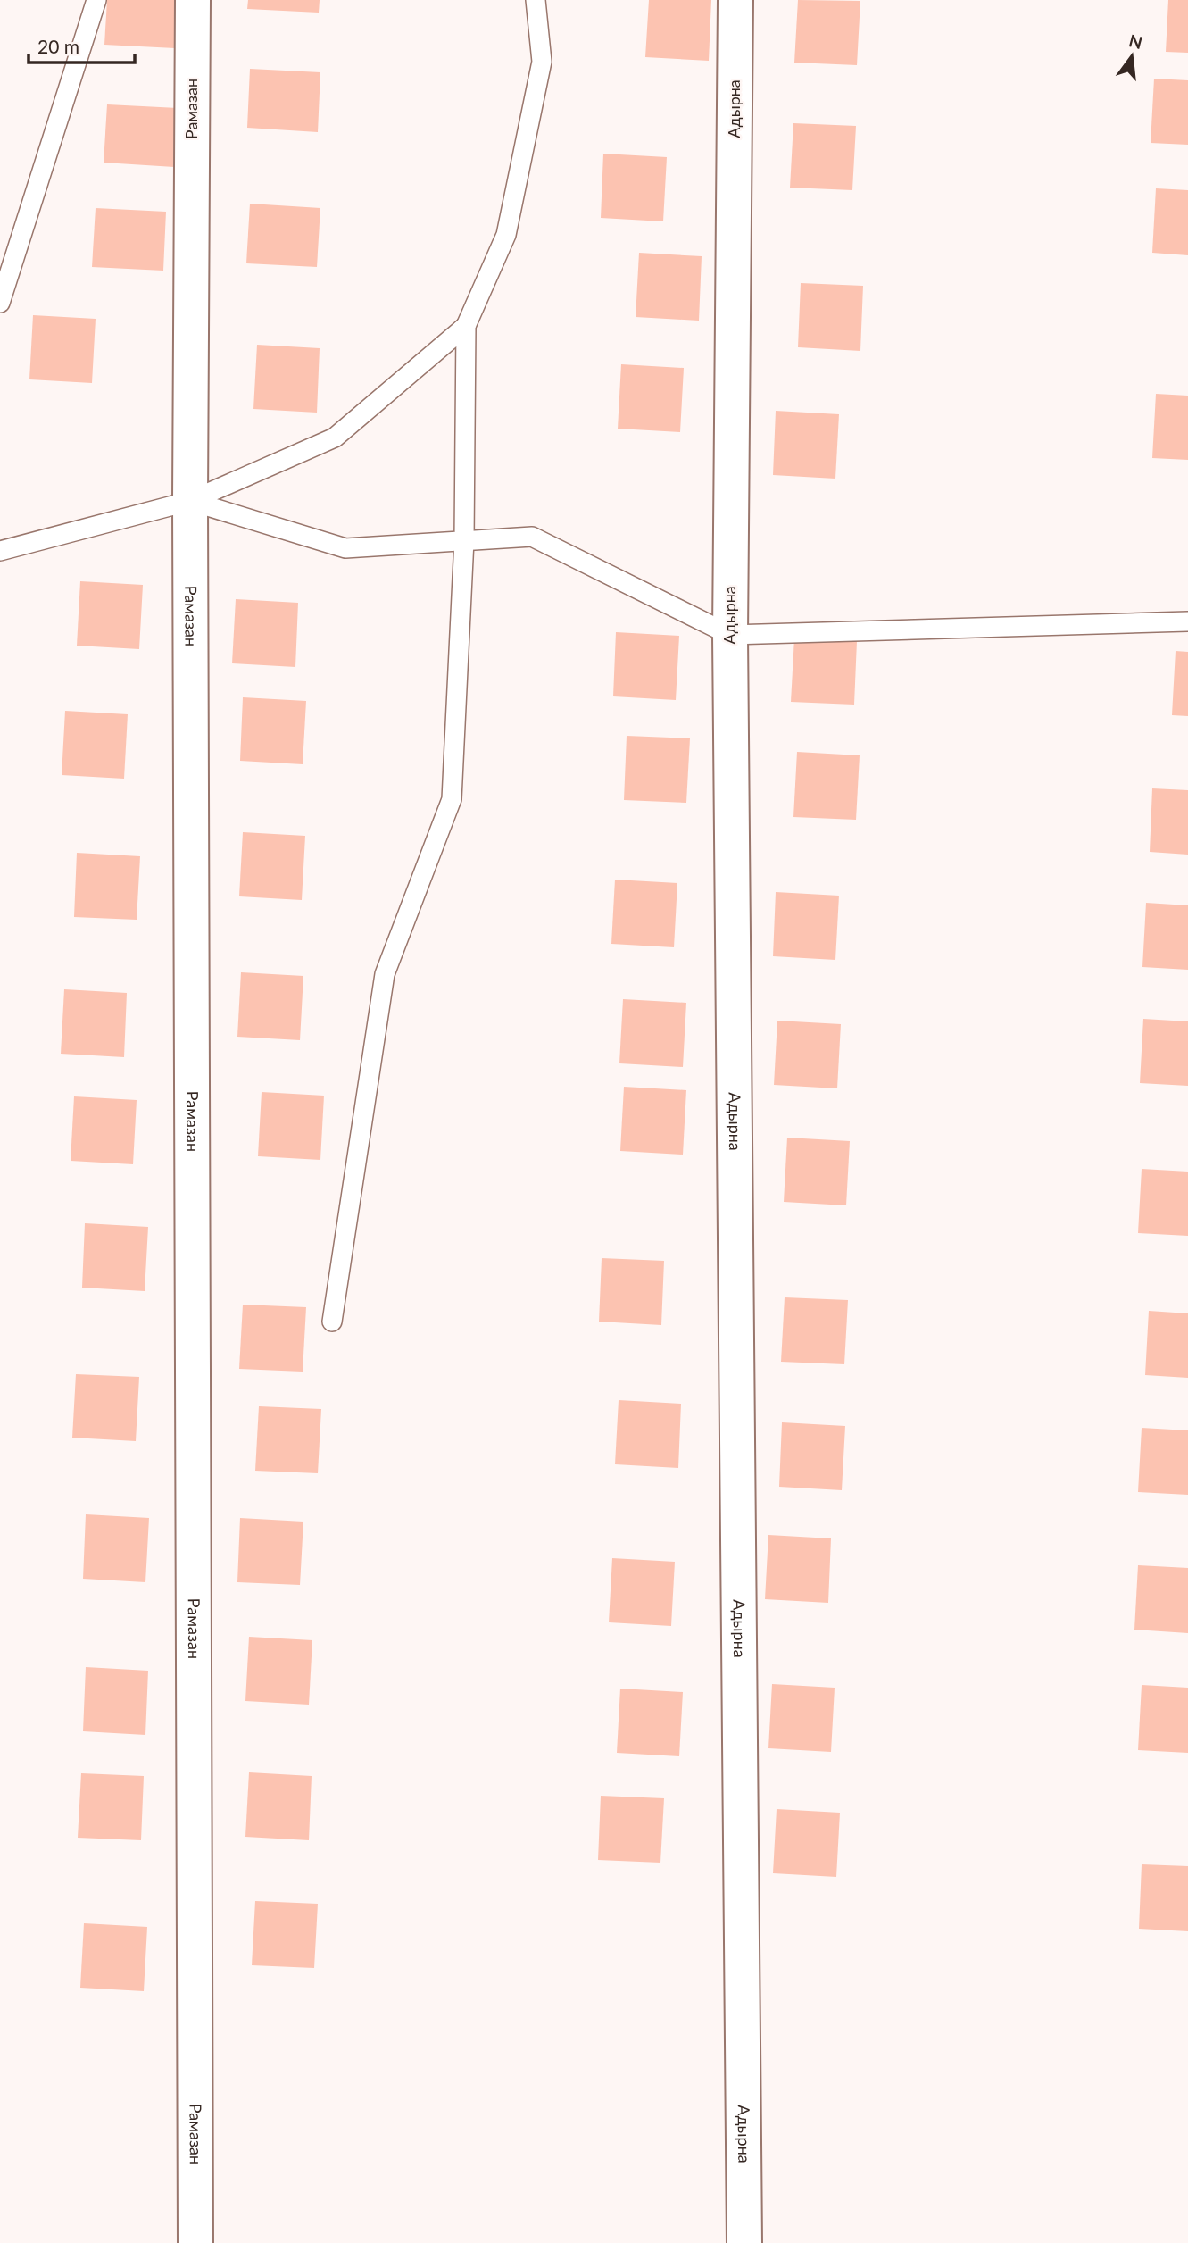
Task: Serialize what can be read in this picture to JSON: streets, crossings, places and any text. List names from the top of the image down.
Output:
{
  "streets": {
    "street": ["Рамазан", "Адырна"]
  },
  "scale_bar": "20 m",
  "north": "top"
}
